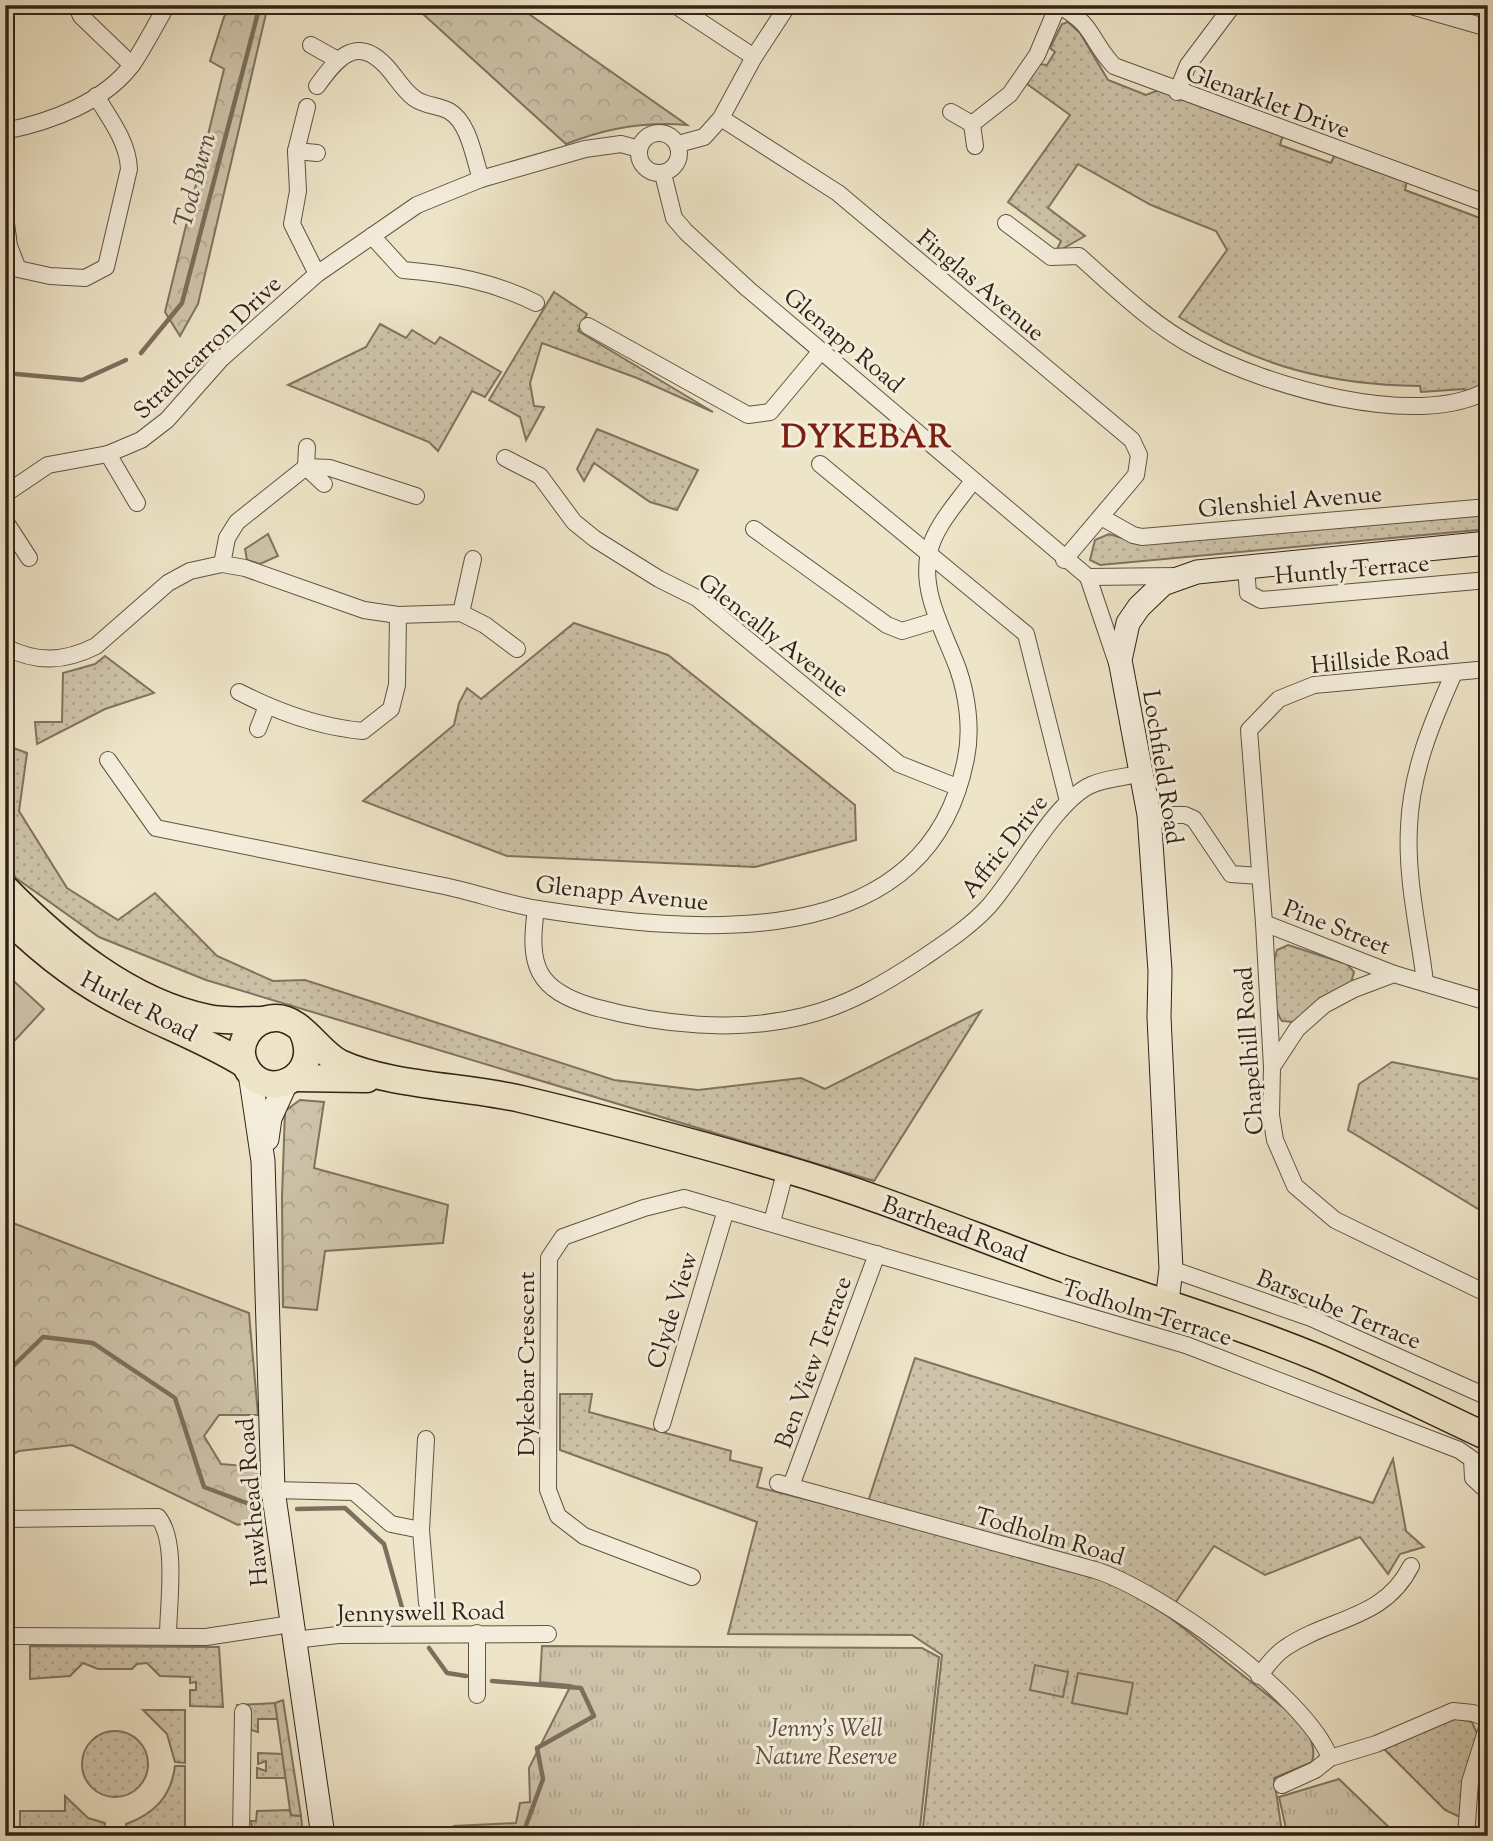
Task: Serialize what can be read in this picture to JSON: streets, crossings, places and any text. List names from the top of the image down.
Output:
{
  "streets": {
    "main road": ["Hurlet Road", "Barrhead Road"],
    "street": [
      "Glenarklet Drive",
      "Finglas Avenue",
      "Glenapp Road",
      "Strathcarron Drive",
      "Glenshiel Avenue",
      "Huntly Terrace",
      "Glencally Avenue",
      "Hillside Road",
      "Lochfield Road",
      "Affric Drive",
      "Glenapp Avenue",
      "Pine Street",
      "Chapelhill Road",
      "Barscube Terrace",
      "Clyde View",
      "Todholm Terrace",
      "Ben View Terrace",
      "Dykebar Crescent",
      "Hawkhead Road",
      "Todholm Road",
      "Jennyswell Road"
    ]
  },
  "crossings": [
    ["Finglas Avenue", "Glenapp Road"],
    ["Finglas Avenue", "Glenshiel Avenue"],
    ["Glenapp Road", "Strathcarron Drive"],
    ["Glenapp Road", "Glenapp Avenue"],
    ["Huntly Terrace", "Lochfield Road"],
    ["Glencally Avenue", "Glenapp Avenue"],
    ["Hillside Road", "Chapelhill Road"],
    ["Lochfield Road", "Affric Drive"],
    ["Lochfield Road", "Barrhead Road"],
    ["Lochfield Road", "Barscube Terrace"],
    ["Affric Drive", "Glenapp Avenue"],
    ["Pine Street", "Chapelhill Road"],
    ["Hurlet Road", "Barrhead Road"],
    ["Hurlet Road", "Hawkhead Road"],
    ["Barrhead Road", "Hawkhead Road"],
    ["Clyde View", "Todholm Terrace"],
    ["Clyde View", "Dykebar Crescent"],
    ["Todholm Terrace", "Ben View Terrace"],
    ["Todholm Terrace", "Dykebar Crescent"],
    ["Ben View Terrace", "Todholm Road"],
    ["Hawkhead Road", "Jennyswell Road"]
  ],
  "districts": ["DYKEBAR"],
  "water": ["Tod Burn"],
  "parks": ["Jenny's Well Nature Reserve"]
}
